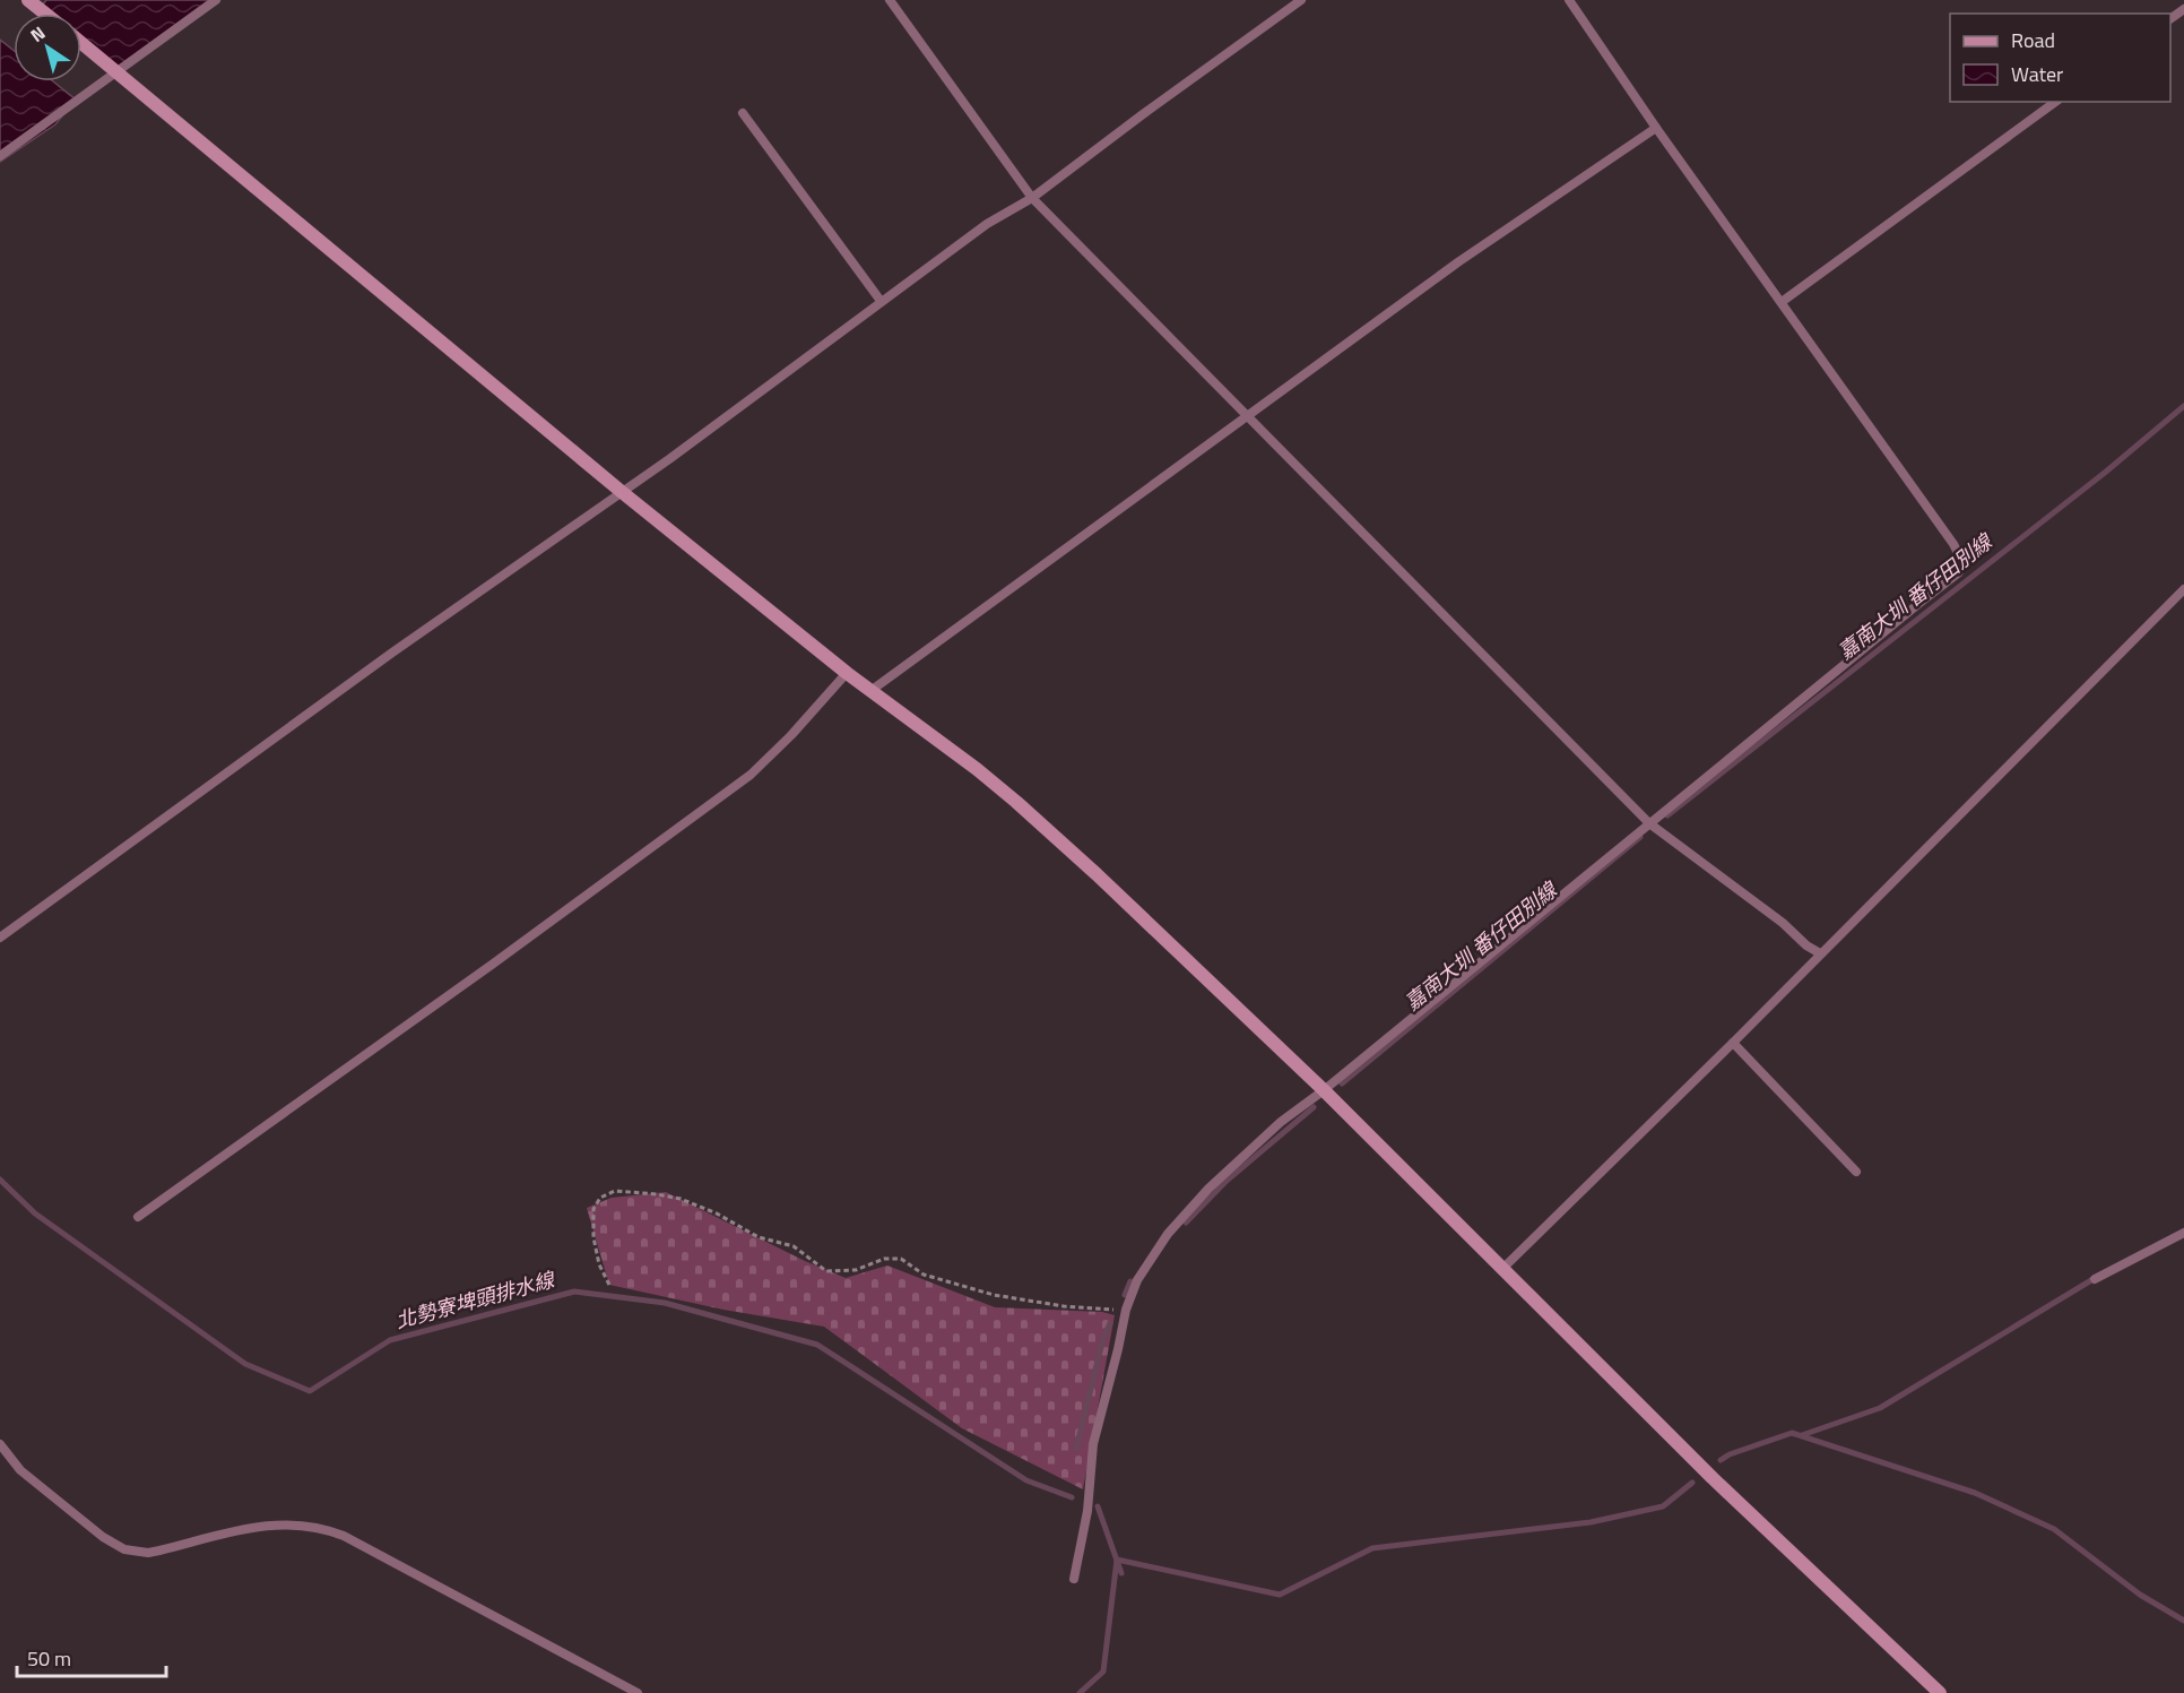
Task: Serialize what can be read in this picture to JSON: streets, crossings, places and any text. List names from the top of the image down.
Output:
{
  "water": ["嘉南大圳 番仔田別線", "北勢寮埤頭排水線"],
  "legend": ["Road", "Water"],
  "scale_bar": "50 m",
  "north": "top left"
}
